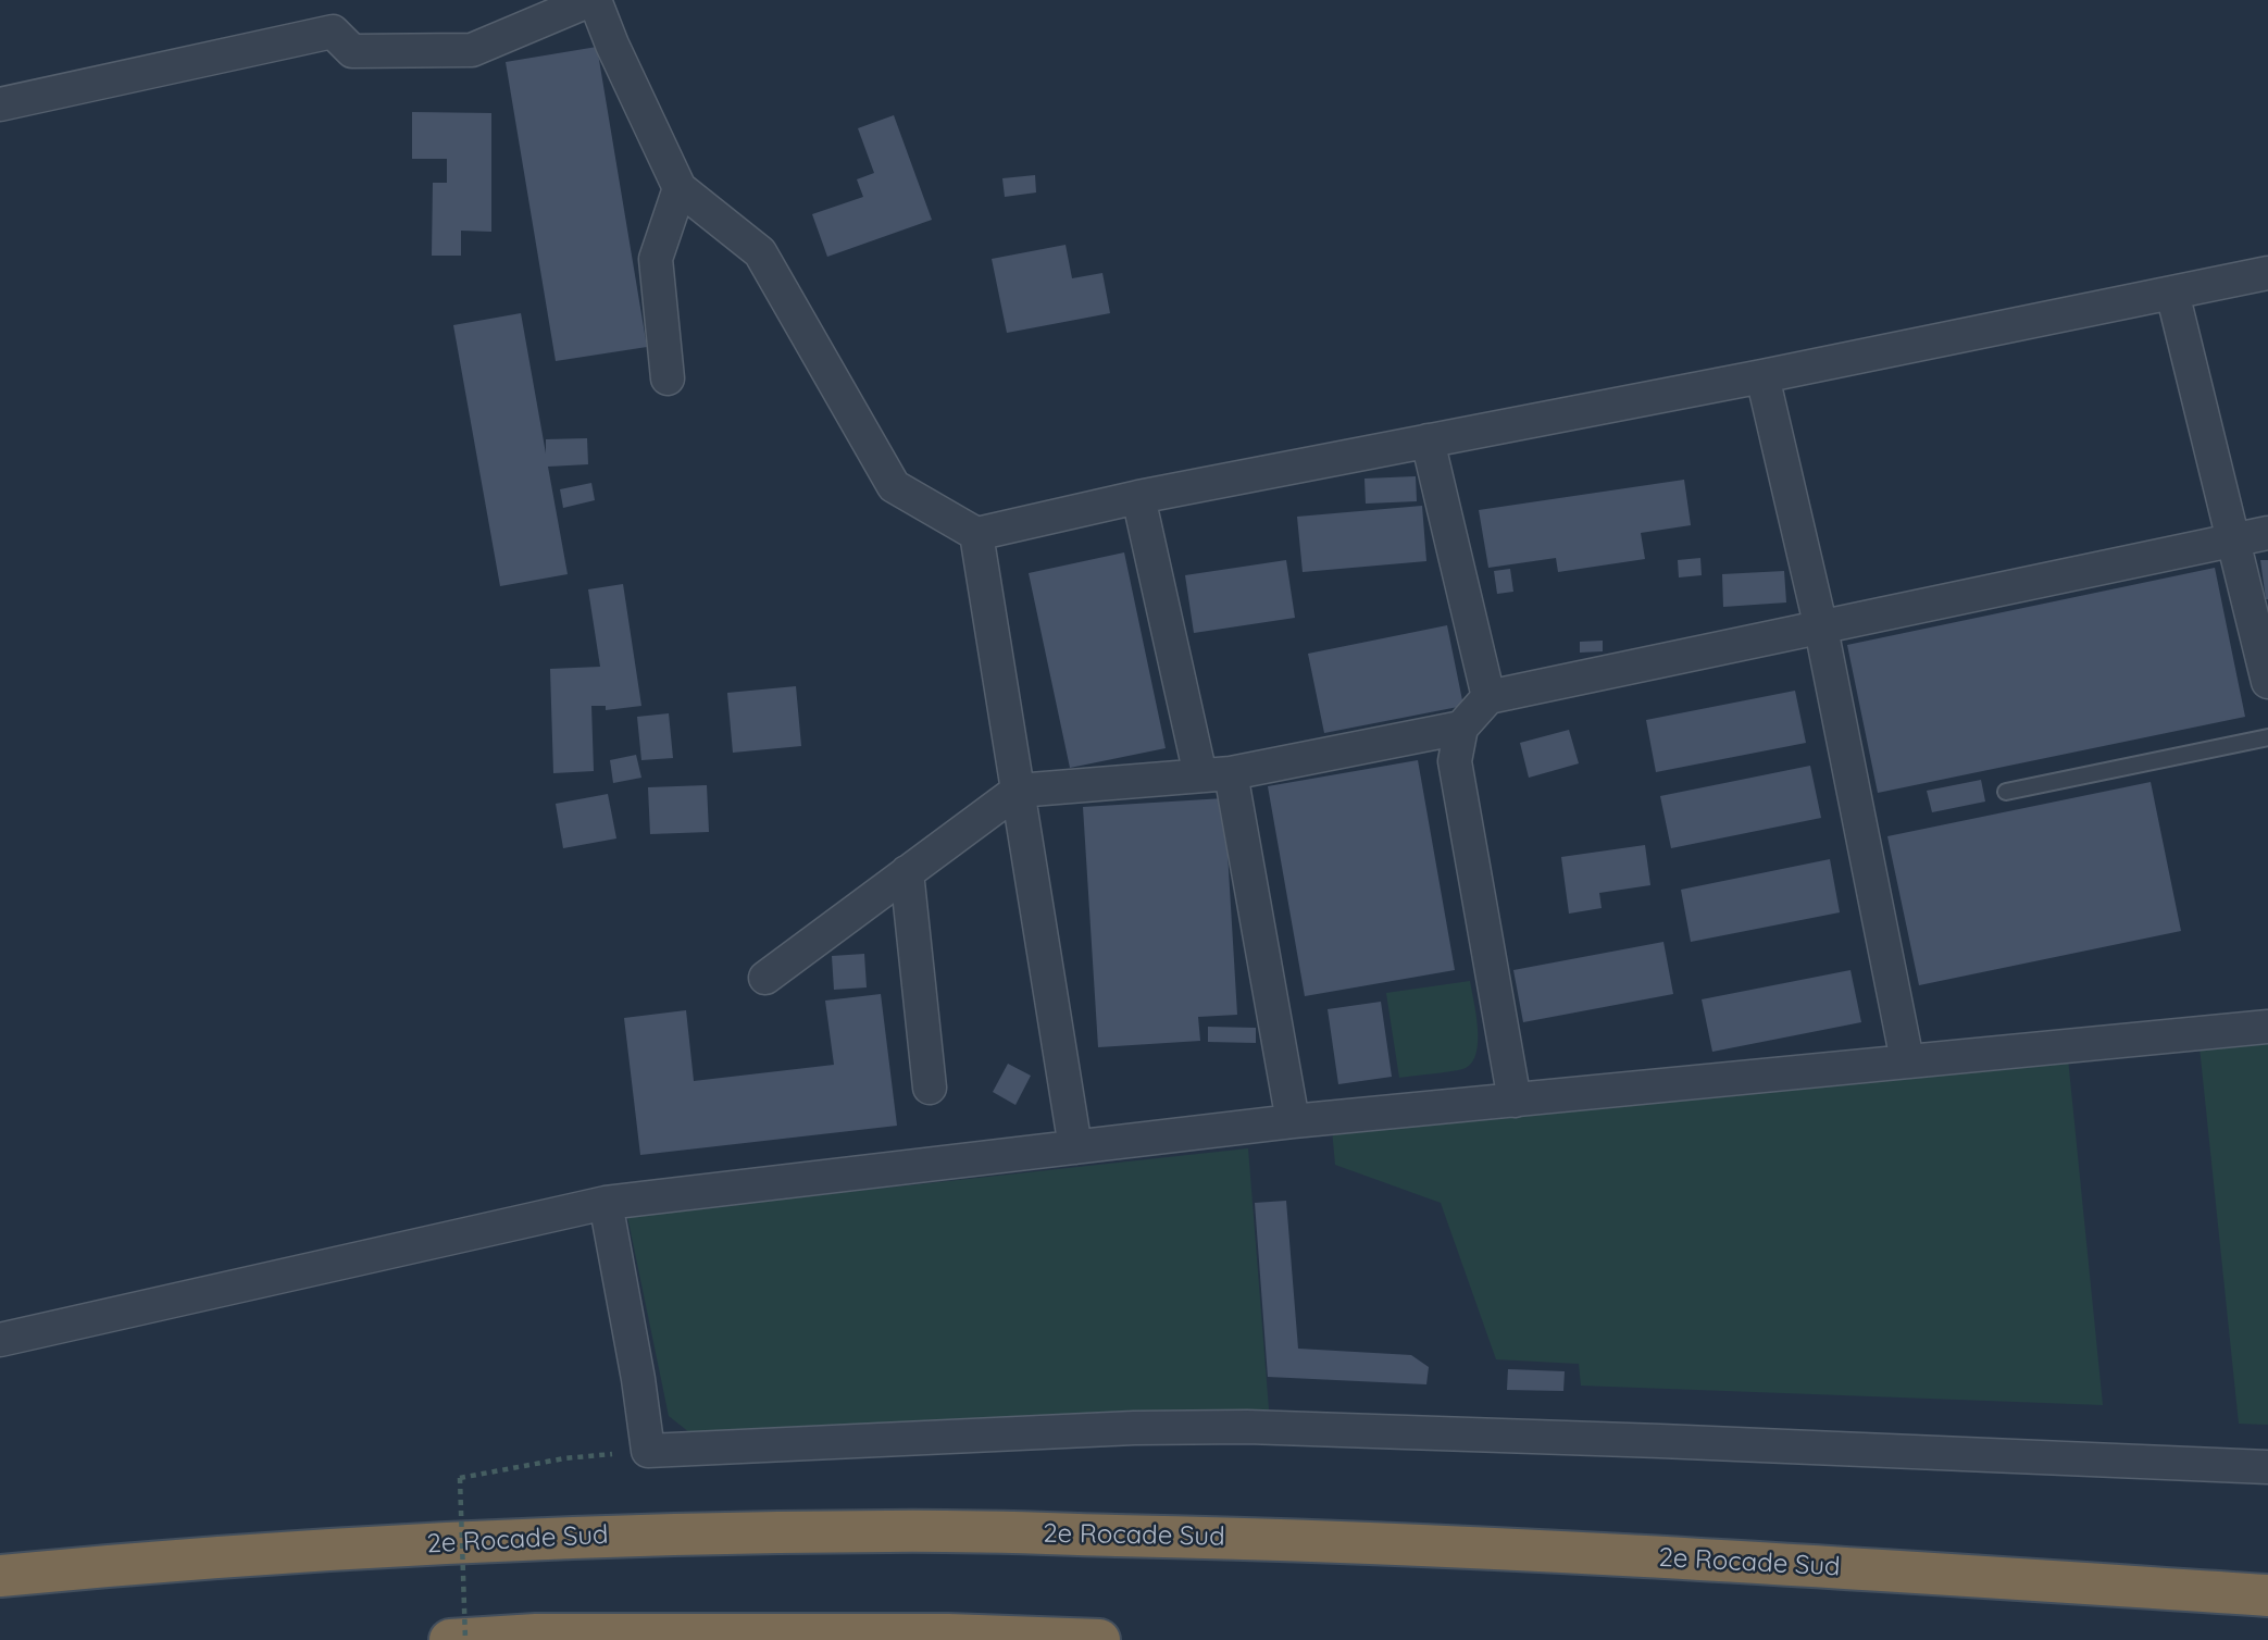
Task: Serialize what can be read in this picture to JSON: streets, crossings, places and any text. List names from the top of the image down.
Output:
{
  "streets": {
    "highway": ["2e Rocade Sud"]
  }
}
